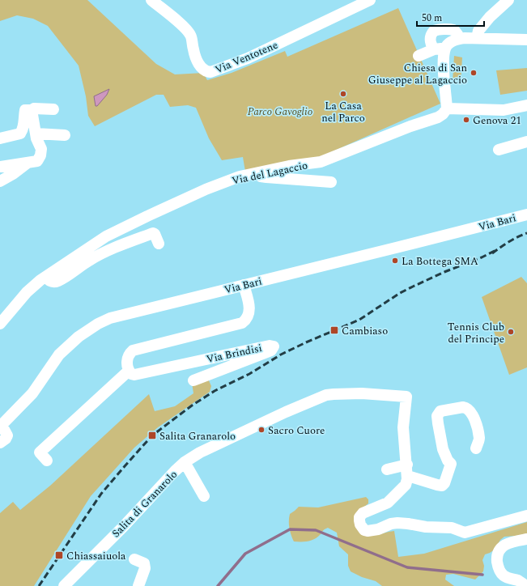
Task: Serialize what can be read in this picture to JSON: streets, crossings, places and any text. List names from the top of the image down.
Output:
{
  "streets": {
    "street": [
      "Via Ventotene",
      "Via del Lagaccio",
      "Via Bari",
      "Via Brindisi",
      "Salita di Granarolo"
    ]
  },
  "parks": ["Parco Gavoglio"],
  "places": {
    "other": [
      "Chiesa di San Giuseppe al Lagaccio",
      "La Casa nel Parco",
      "Genova 21",
      "La Bottega SMA",
      "Tennis Club del Principe",
      "Sacro Cuore"
    ],
    "transit": ["Cambiaso", "Salita Granarolo", "Chiassaiuola"]
  },
  "scale_bar": "50 m"
}
